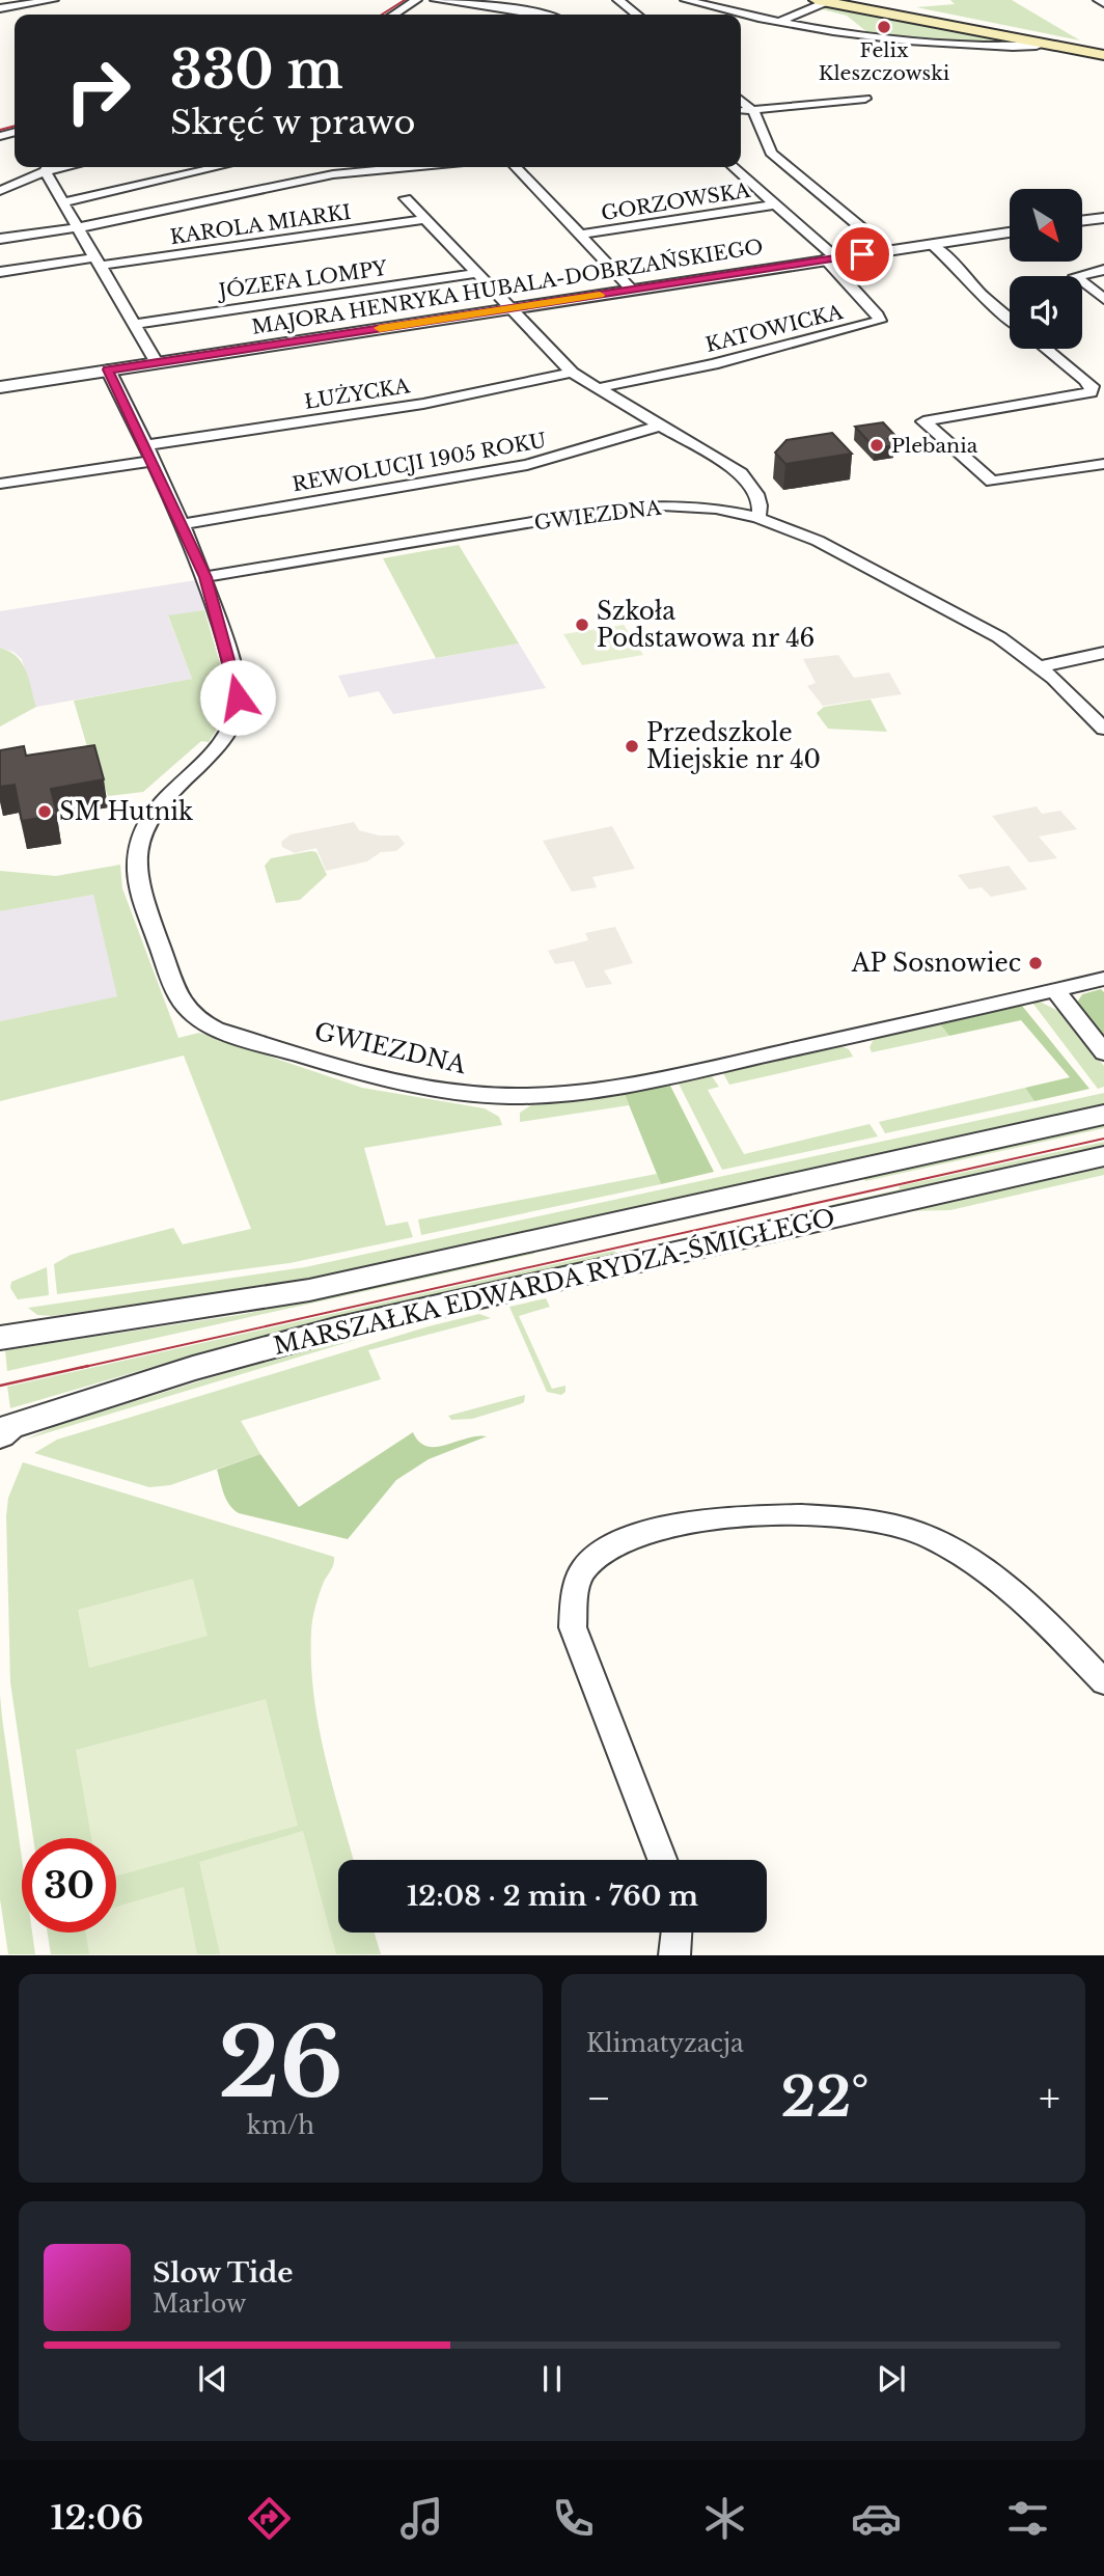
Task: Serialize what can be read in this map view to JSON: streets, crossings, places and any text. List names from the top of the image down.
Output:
{
  "streets": {
    "street": [
      "GORZOWSKA",
      "KAROLA MIARKI",
      "JÓZEFA LOMPY",
      "MAJORA HENRYKA HUBALA-DOBRZAŃSKIEGO",
      "KATOWICKA",
      "ŁUŻYCKA",
      "REWOLUCJI 1905 ROKU",
      "GWIEZDNA",
      "MARSZAŁKA EDWARDA RYDZA-ŚMIGŁEGO"
    ]
  },
  "crossings": [
    ["MAJORA HENRYKA HUBALA-DOBRZAŃSKIEGO", "KATOWICKA"],
    ["MAJORA HENRYKA HUBALA-DOBRZAŃSKIEGO", "GWIEZDNA"],
    ["ŁUŻYCKA", "GWIEZDNA"],
    ["REWOLUCJI 1905 ROKU", "GWIEZDNA"]
  ],
  "places": [
    "Felix Kleszczowski",
    "Plebania",
    "Szkoła Podstawowa nr 46",
    "Przedszkole Miejskie nr 40",
    "SM Hutnik",
    "AP Sosnowiec"
  ],
  "north": "bottom right",
  "page": {
    "turn": ["330 m", "Skręć w prawo"],
    "limit": "30",
    "trip": "12:08 · 2 min · 760 m",
    "tile": [
      ["26", "km/h"],
      "Klimatyzacja"
    ],
    "heat": ["−", "22°", "+"],
    "song": ["Slow Tide", "Marlow"],
    "tabs": "12:06"
  }
}
